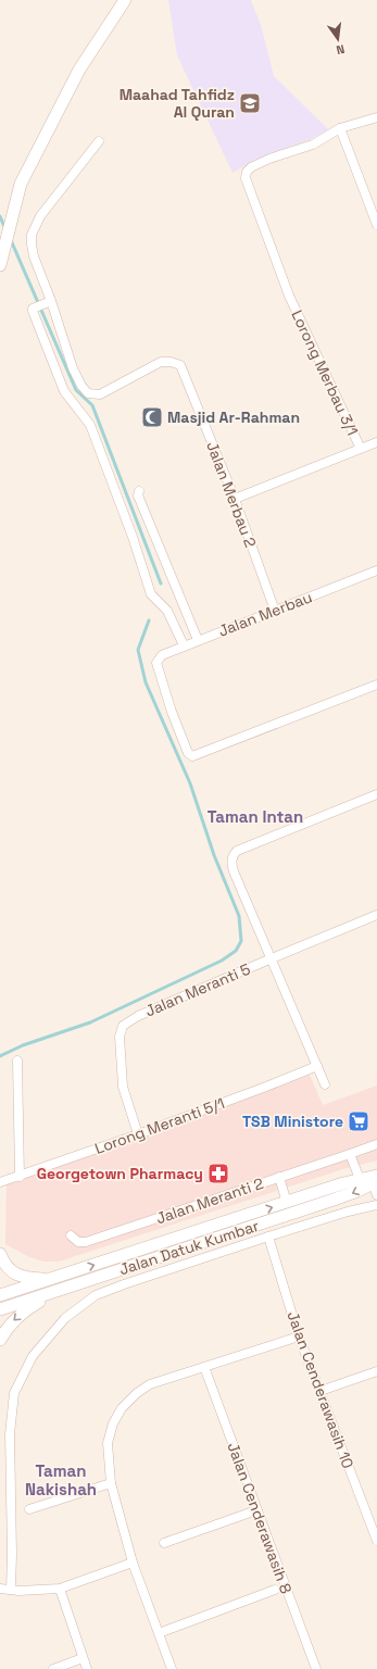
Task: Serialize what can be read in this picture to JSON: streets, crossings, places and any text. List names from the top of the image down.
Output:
{
  "streets": {
    "main road": ["Jalan Datuk Kumbar"],
    "street": [
      "Lorong Merbau 3/1",
      "Jalan Merbau 2",
      "Jalan Merbau",
      "Jalan Meranti 5",
      "Lorong Meranti 5/1",
      "Jalan Meranti 2",
      "Jalan Cenderawasih 10",
      "Jalan Cenderawasih 8"
    ]
  },
  "crossings": [
    ["Jalan Merbau 2", "Jalan Merbau"],
    ["Jalan Meranti 5", "Lorong Meranti 5/1"]
  ],
  "districts": ["Taman Intan", "Taman Nakishah"],
  "places": {
    "school or university": ["Maahad Tahfidz Al Quran"],
    "mosque": ["Masjid Ar-Rahman"],
    "supermarket": ["TSB Ministore"],
    "pharmacy": ["Georgetown Pharmacy"]
  },
  "north": "bottom"
}
